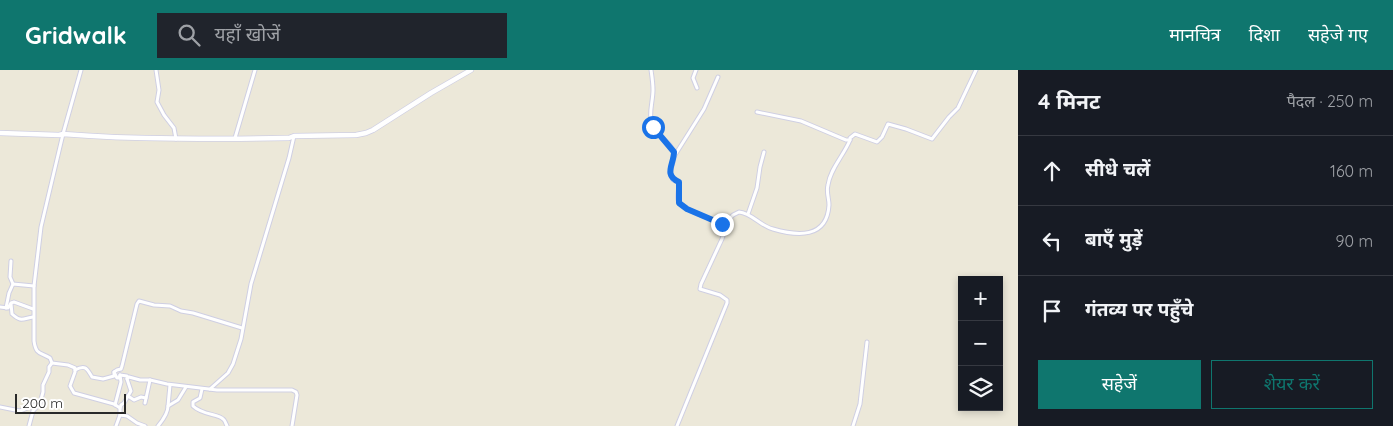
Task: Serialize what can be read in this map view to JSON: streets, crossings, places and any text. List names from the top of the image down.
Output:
{
  "scale_bar": "200 m",
  "page": {
    "header": "Gridwalk",
    "search": "यहाँ खोजें",
    "nav": ["मानचित्र", "दिशा", "सहेजे गए"],
    "heading": ["4 मिनट", "पैदल · 250 m"],
    "list": [
      ["सीधे चलें", "160 m"],
      ["बाएँ मुड़ें", "90 m"],
      "गंतव्य पर पहुँचे"
    ],
    "map_buttons": ["+", "−"],
    "buttons": ["सहेजें", "शेयर करें"],
    "scale": "200 m"
  }
}
